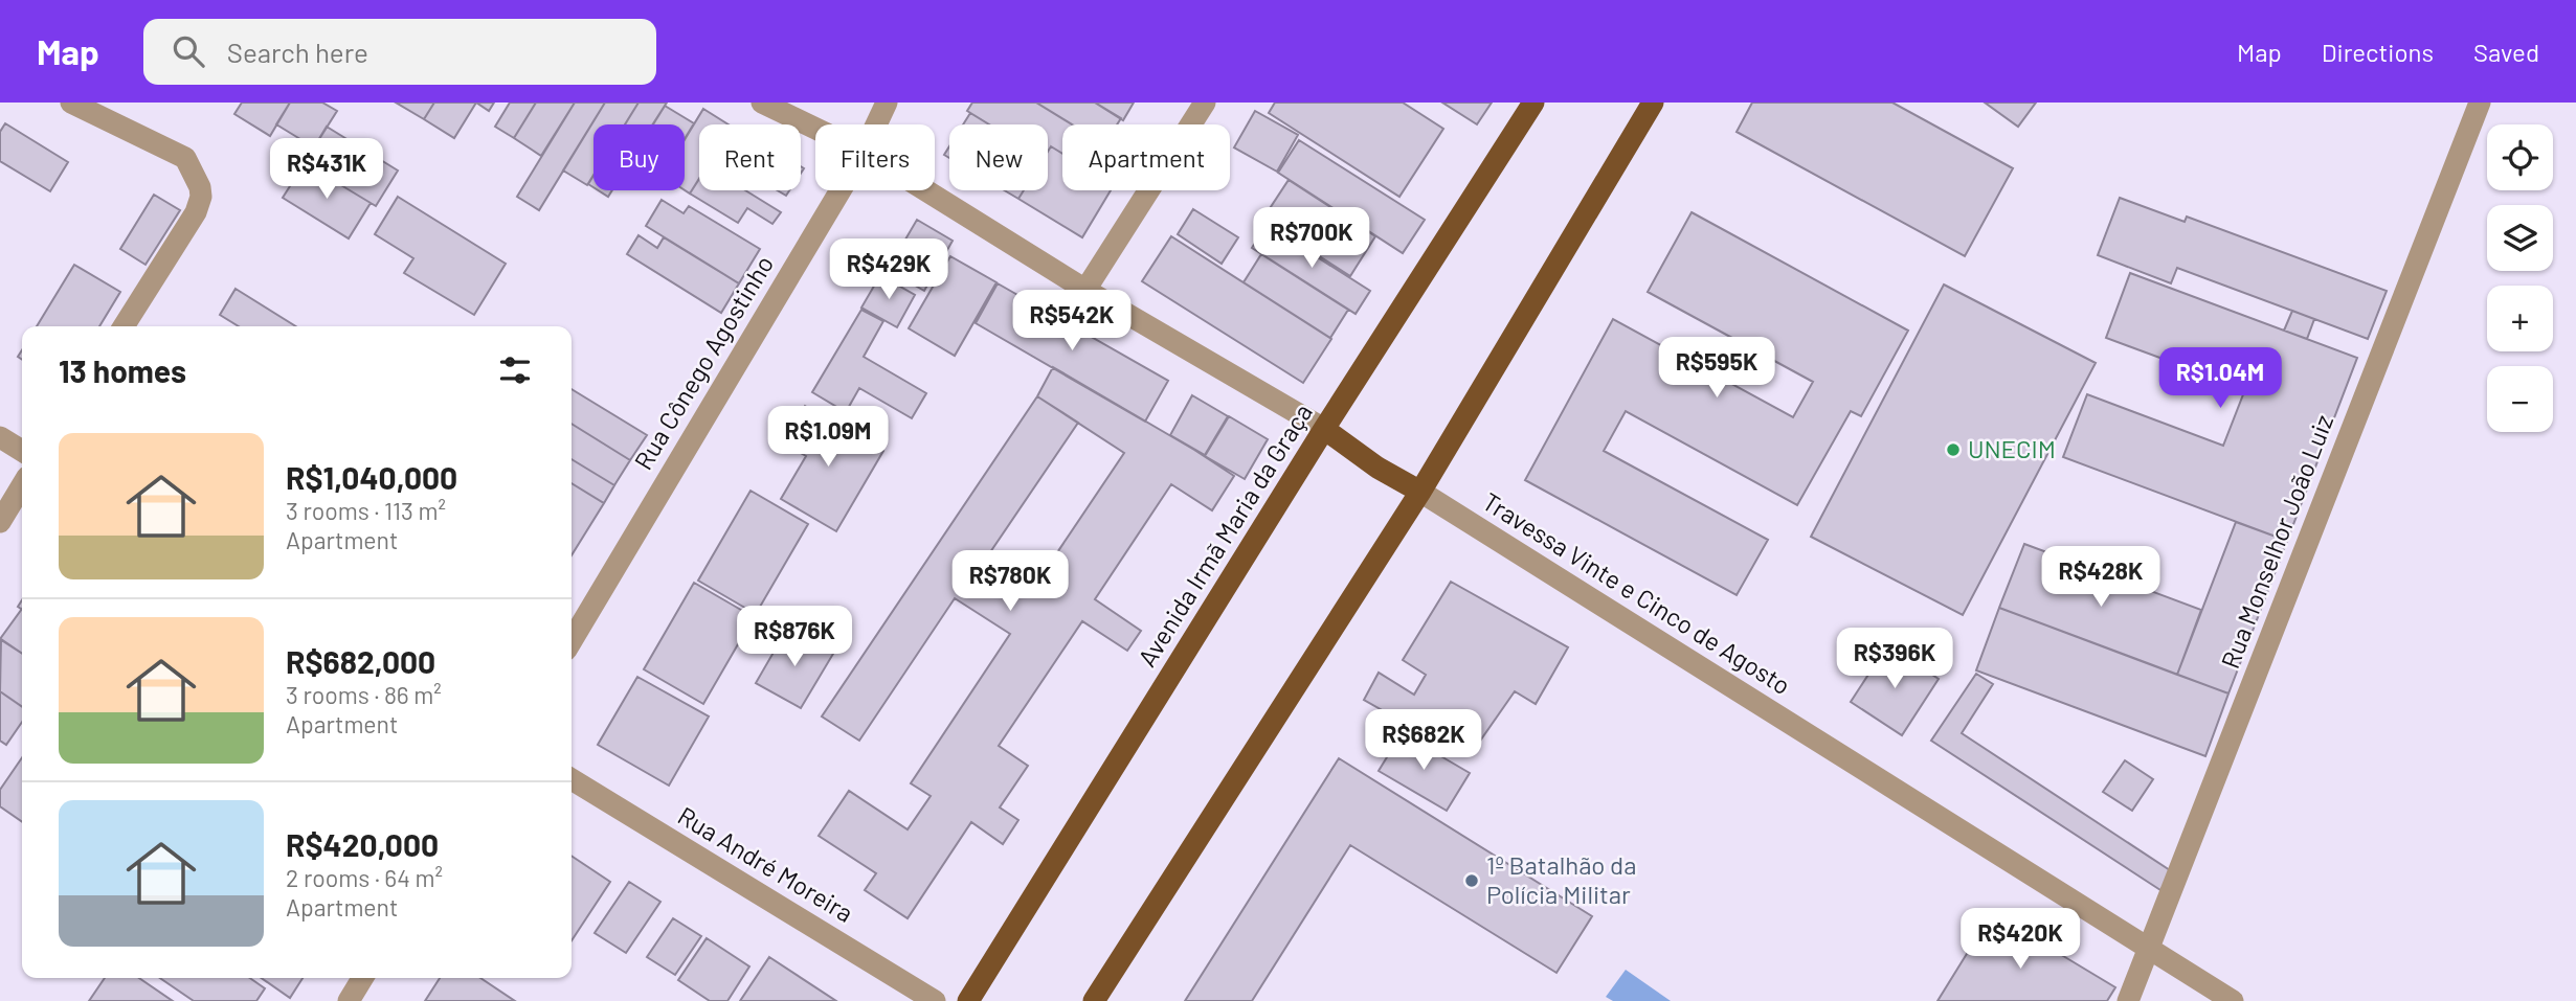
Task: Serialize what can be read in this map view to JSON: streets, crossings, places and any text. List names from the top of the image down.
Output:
{
  "streets": {
    "main road": ["Avenida Irmã Maria da Graça"],
    "street": [
      "Rua Cônego Agostinho",
      "Rua Monselhor João Luiz",
      "Travessa Vinte e Cinco de Agosto",
      "Rua André Moreira"
    ]
  },
  "crossings": [
    ["Rua Monselhor João Luiz", "Travessa Vinte e Cinco de Agosto"]
  ],
  "places": ["UNECIM", "1º Batalhão da Polícia Militar"],
  "page": {
    "header": "Map",
    "search": "Search here",
    "nav": ["Map", "Directions", "Saved"],
    "map_buttons": ["+", "−"],
    "chip": [
      "Buy",
      "Rent",
      "Filters",
      "New",
      "Apartment"
    ],
    "price": [
      "R$431K",
      "R$700K",
      "R$429K",
      "R$542K",
      "R$595K",
      "R$1.04M",
      "R$1.09M",
      "R$428K",
      "R$780K",
      "R$876K",
      "R$396K",
      "R$682K",
      "R$420K"
    ],
    "heading": "13 homes",
    "list": [
      {
        "name": "R$1,040,000",
        "note": "3 rooms · 113 m² · Apartment"
      },
      {
        "name": "R$682,000",
        "note": "3 rooms · 86 m² · Apartment"
      },
      {
        "name": "R$420,000",
        "note": "2 rooms · 64 m² · Apartment"
      }
    ]
  }
}
